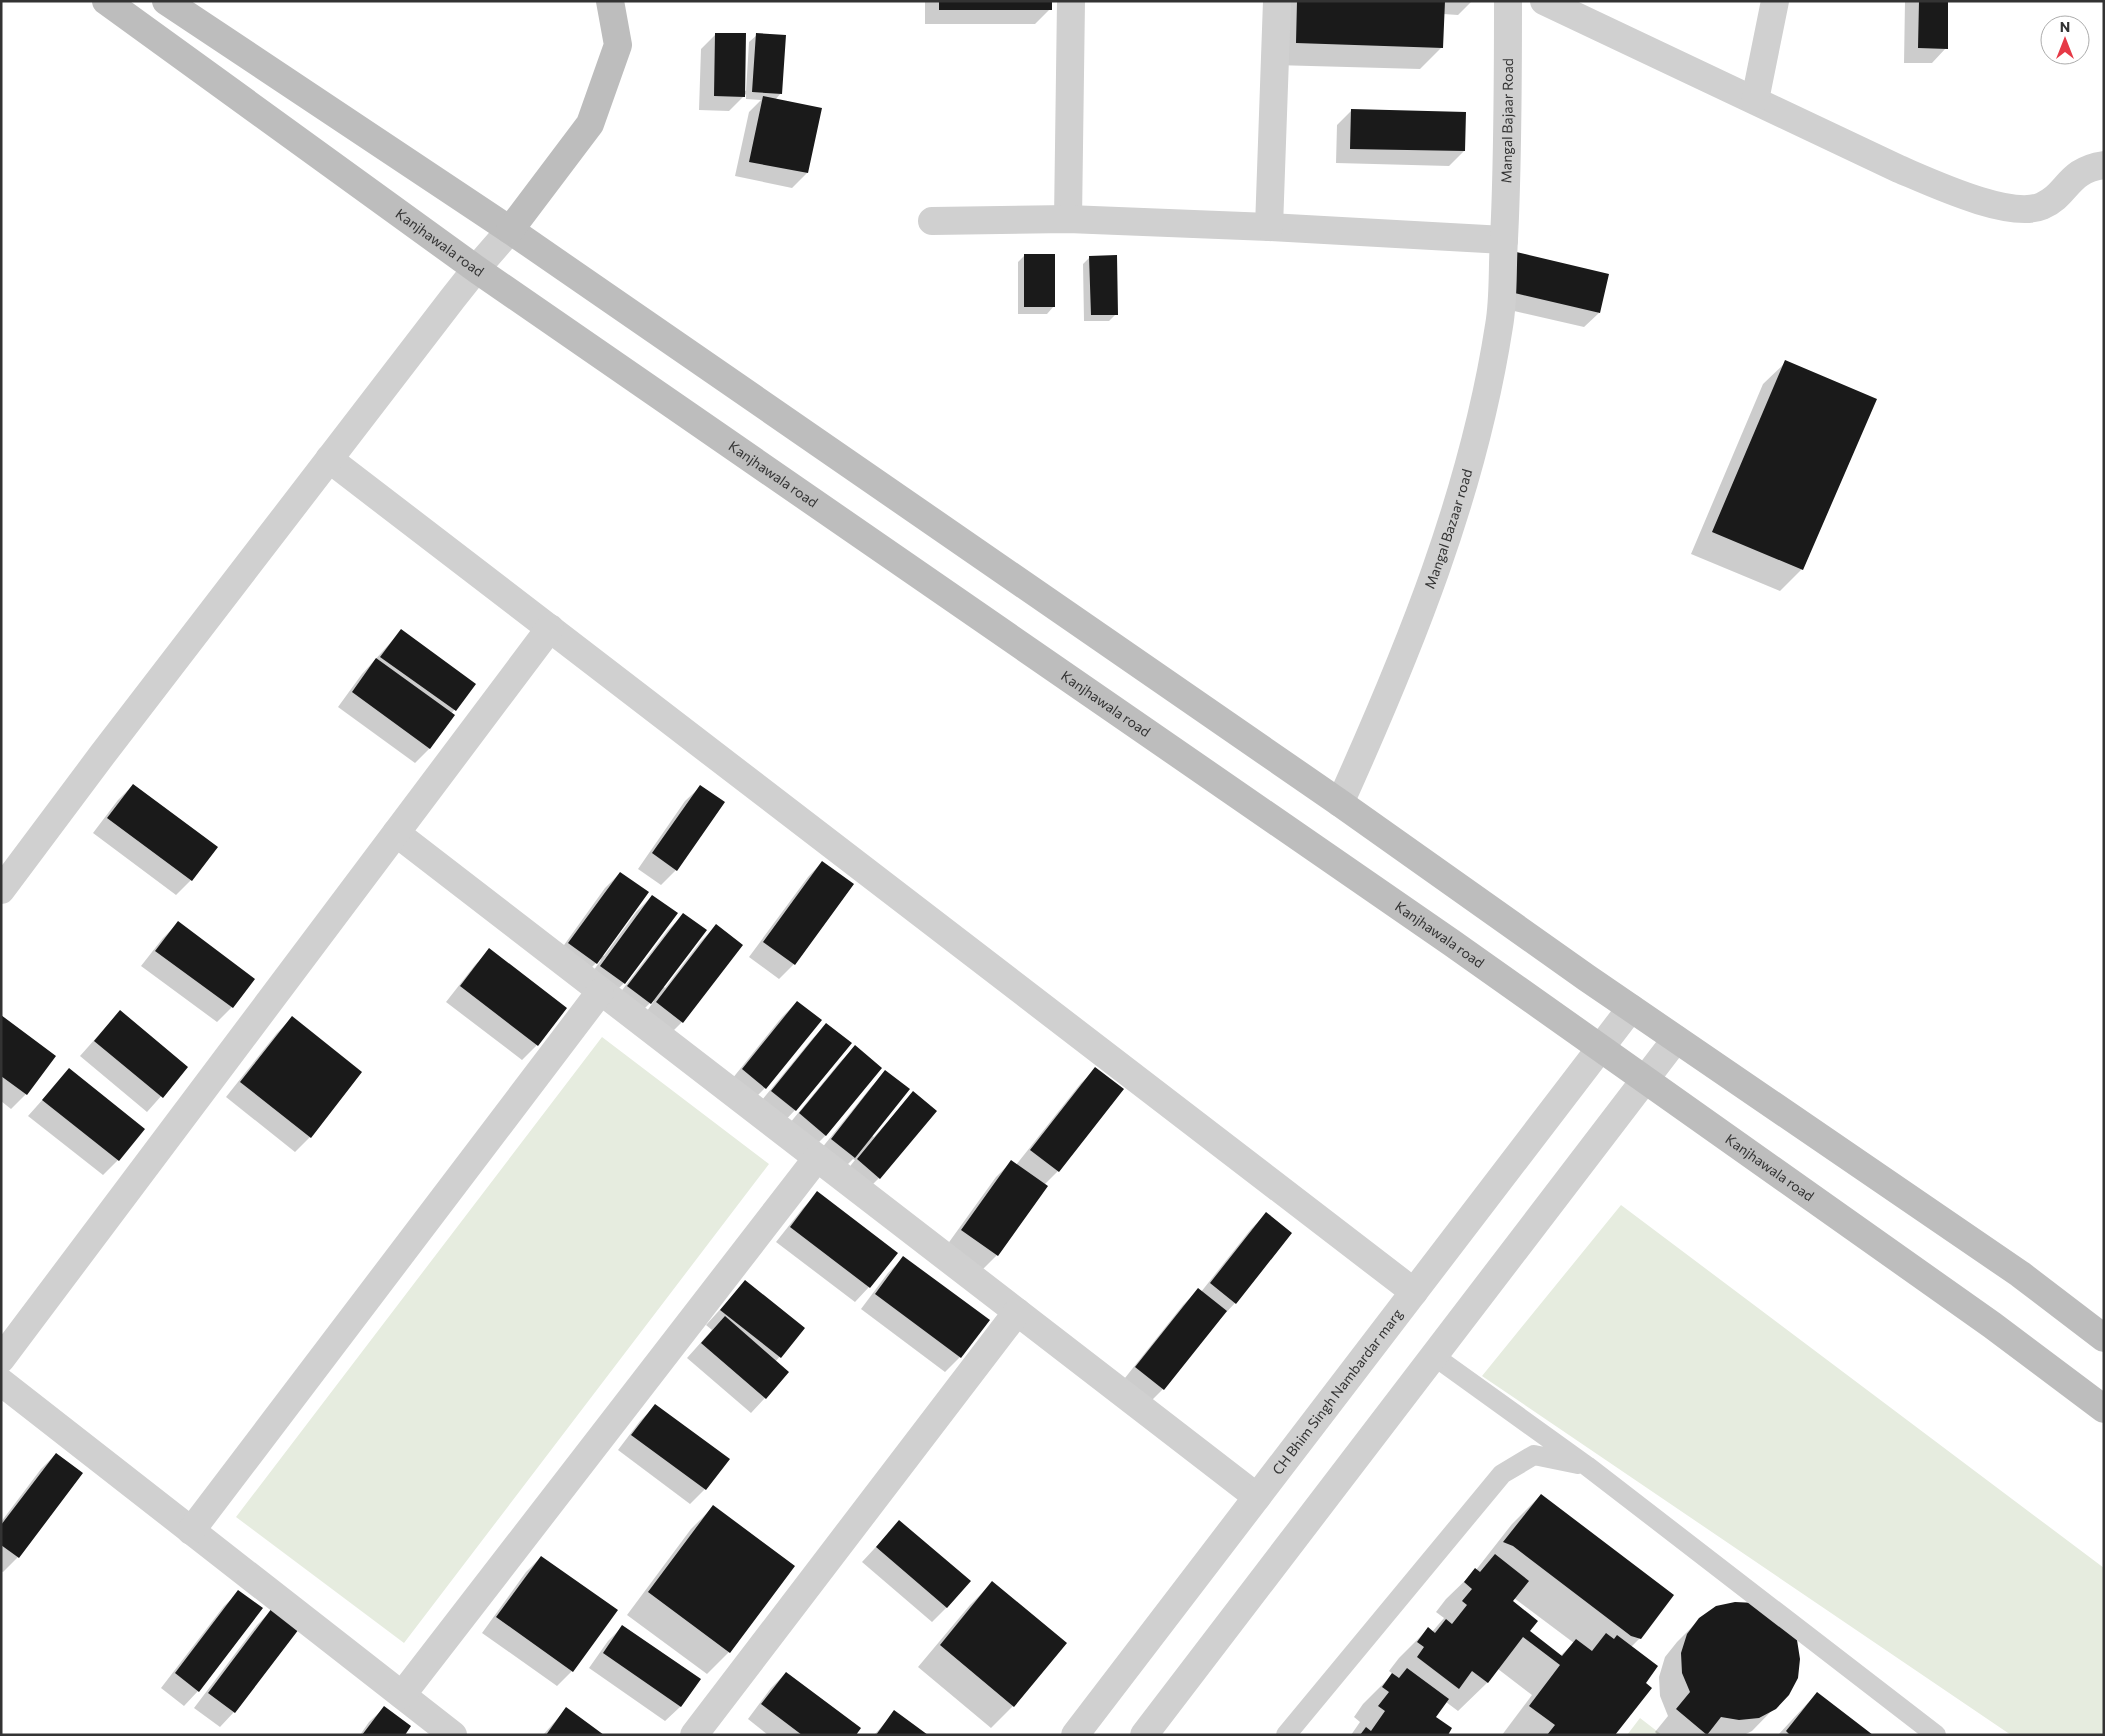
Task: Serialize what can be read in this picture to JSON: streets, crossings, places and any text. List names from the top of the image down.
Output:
{
  "streets": {
    "main road": ["Kanjhawala road"],
    "street": ["Mangal Bajaar Road", "Mangal Bazaar road", "CH Bhim Singh Nambardar marg"]
  },
  "crossings": [
    ["Mangal Bajaar Road", "Mangal Bazaar road"],
    ["Kanjhawala road", "CH Bhim Singh Nambardar marg"]
  ],
  "north": "top"
}
